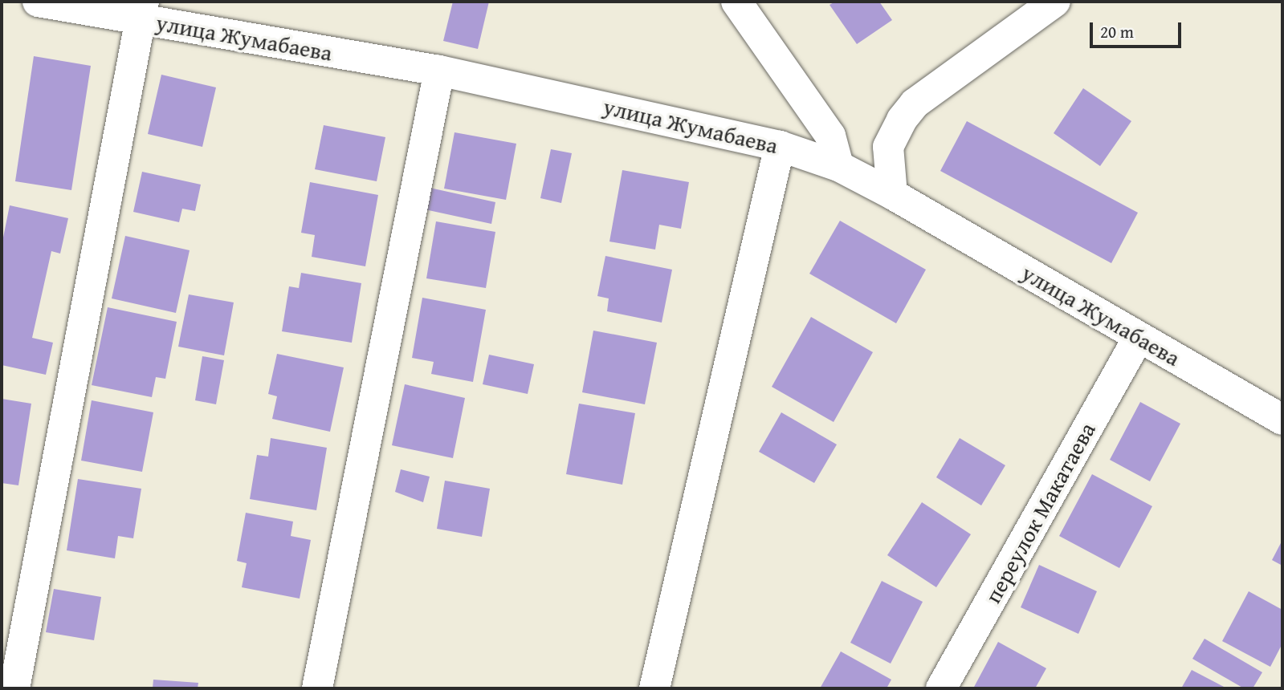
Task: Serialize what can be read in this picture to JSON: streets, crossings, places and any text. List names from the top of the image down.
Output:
{
  "streets": {
    "street": ["улица Жумабаева", "переулок Макатаева"]
  },
  "crossings": [
    ["улица Жумабаева", "переулок Макатаева"]
  ],
  "scale_bar": "20 m"
}
